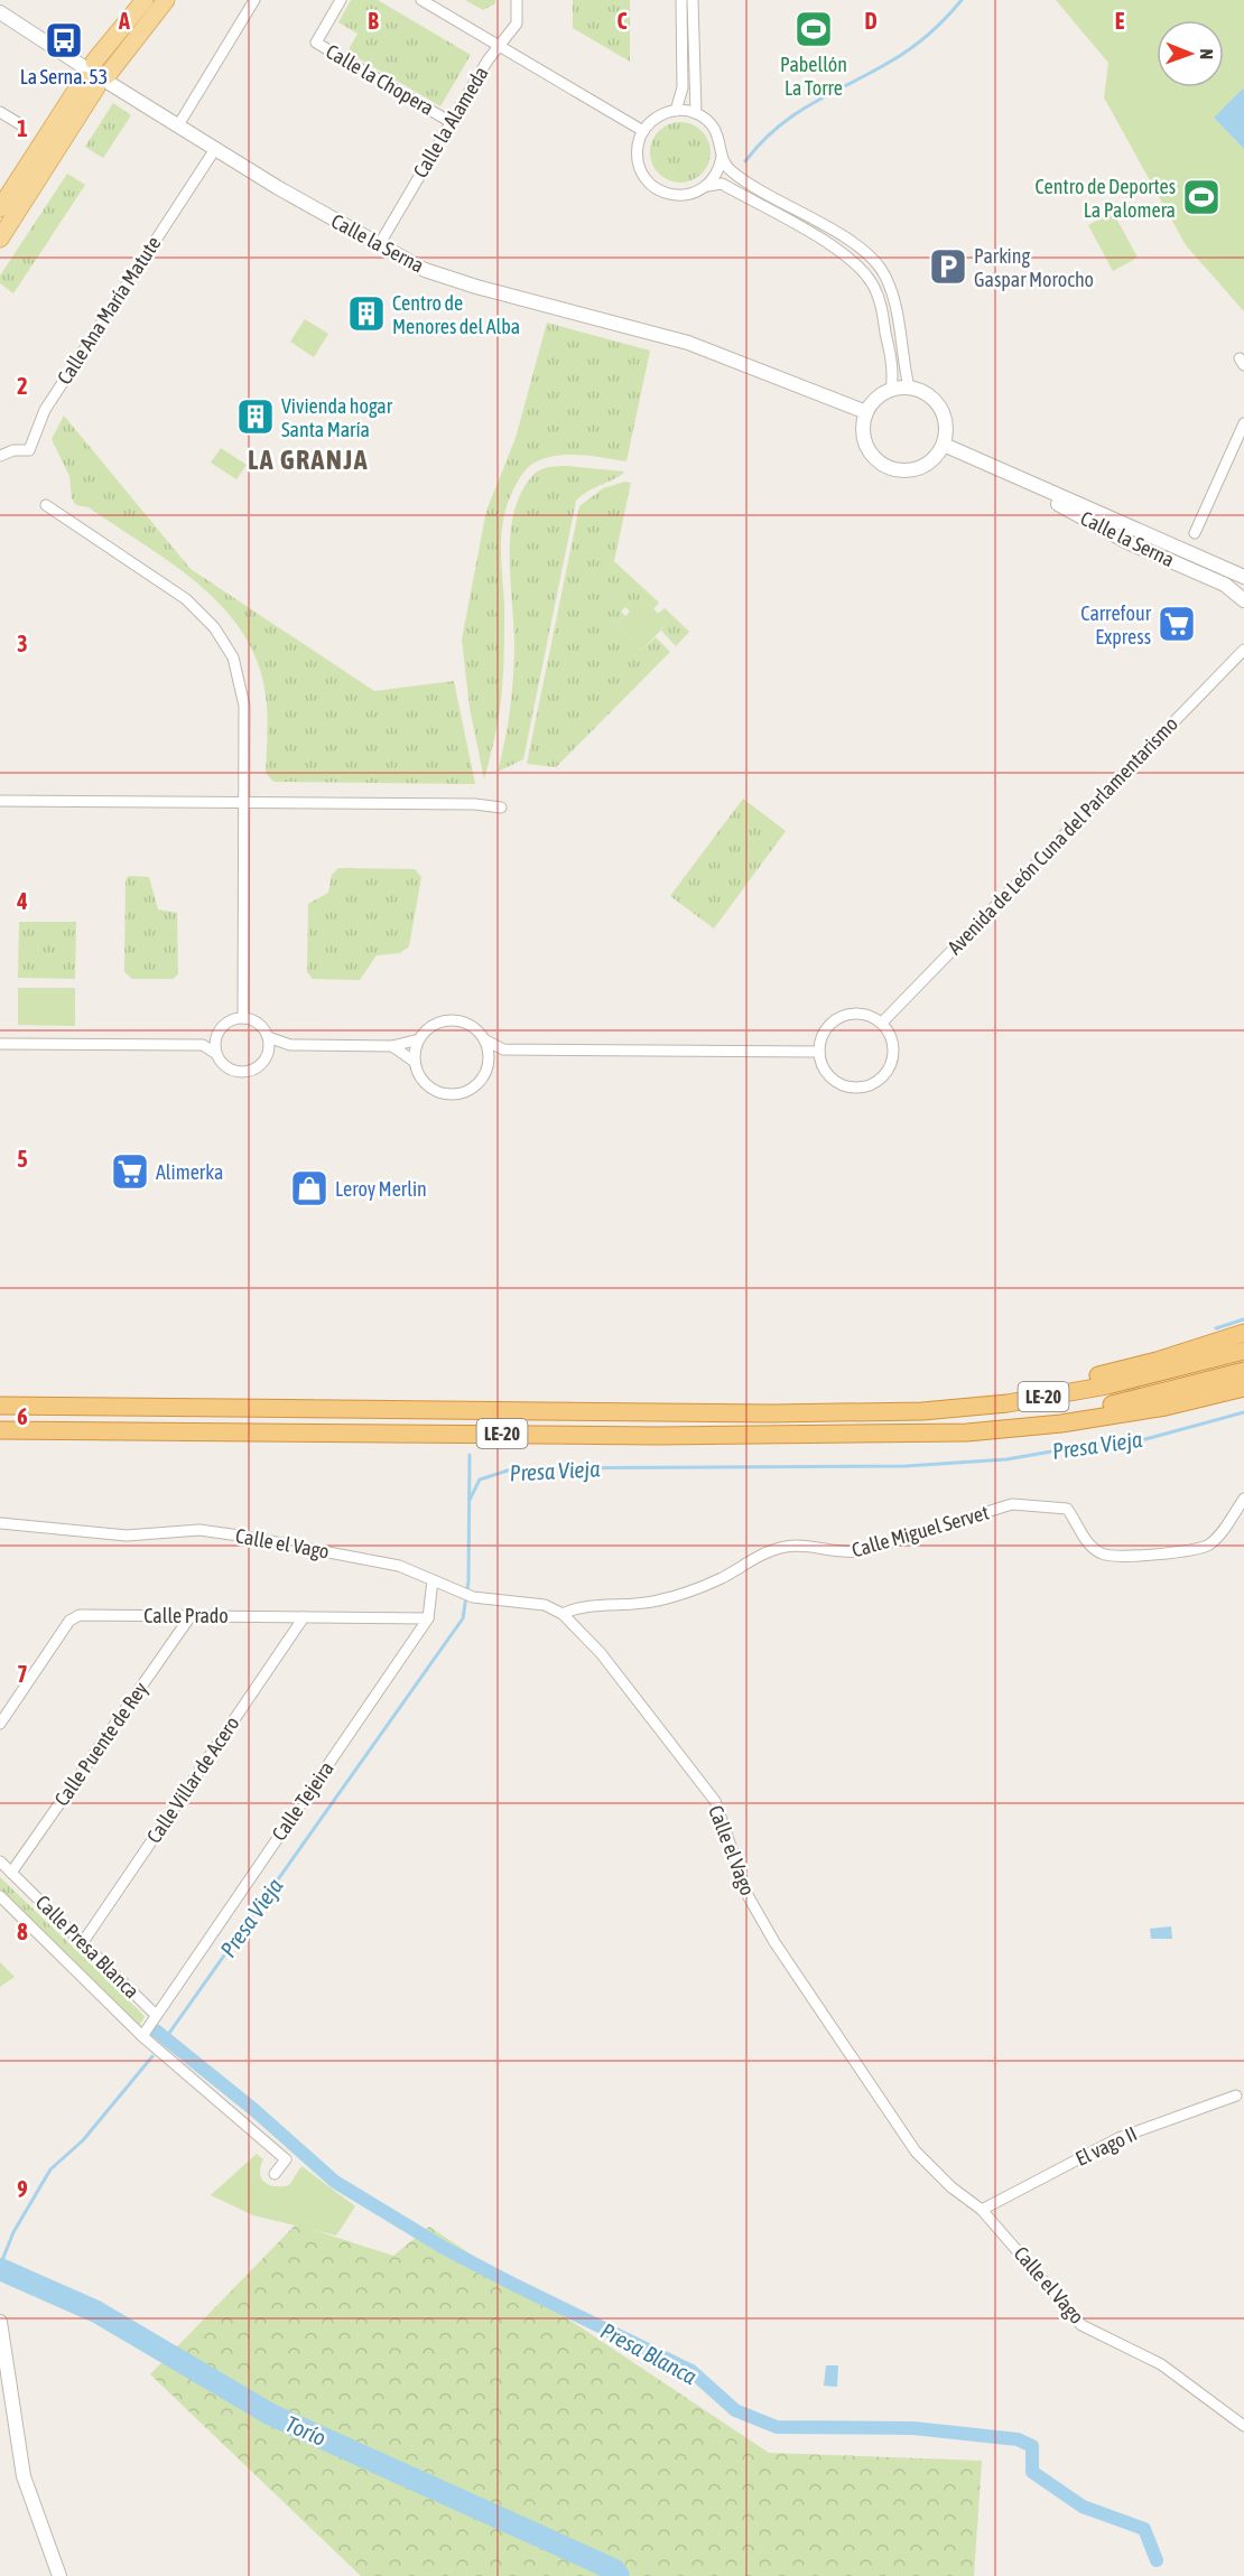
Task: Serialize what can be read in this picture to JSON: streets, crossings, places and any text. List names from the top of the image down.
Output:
{
  "streets": {
    "highway": ["LE-20"],
    "street": [
      "Calle la Chopera",
      "Calle la Alameda",
      "Calle la Serna",
      "Calle Ana María Matute",
      "Avenida de León Cuna del Parlamentarismo",
      "Calle Miguel Servet",
      "Calle el Vago",
      "Calle Prado",
      "Calle Puente de Rey",
      "Calle Villar de Acero",
      "Calle Tejeira",
      "Calle Presa Blanca",
      "El vago II"
    ]
  },
  "crossings": [
    ["Calle la Chopera", "Calle la Alameda"],
    ["Calle la Alameda", "Calle la Serna"],
    ["Calle la Serna", "Calle Ana María Matute"],
    ["Calle Miguel Servet", "Calle el Vago"],
    ["Calle el Vago", "Calle Tejeira"],
    ["Calle el Vago", "El vago II"],
    ["Calle Prado", "Calle Puente de Rey"],
    ["Calle Prado", "Calle Villar de Acero"],
    ["Calle Prado", "Calle Tejeira"],
    ["Calle Puente de Rey", "Calle Presa Blanca"],
    ["Calle Villar de Acero", "Calle Presa Blanca"],
    ["Calle Tejeira", "Calle Presa Blanca"]
  ],
  "districts": ["LA GRANJA"],
  "water": ["Presa Vieja", "Presa Blanca", "Torío"],
  "places": {
    "sports": ["Pabellón La Torre", "Centro de Deportes La Palomera"],
    "bus stop": ["La Serna. 53"],
    "parking": ["Parking Gaspar Morocho"],
    "building": ["Centro de Menores del Alba", "Vivienda hogar Santa María"],
    "supermarket": ["Carrefour Express", "Alimerka"],
    "shop": ["Leroy Merlin"]
  },
  "north": "right",
  "grid": {
    "columns": [
      "A",
      "B",
      "C",
      "D",
      "E"
    ],
    "rows": [
      "1",
      "2",
      "3",
      "4",
      "5",
      "6",
      "7",
      "8",
      "9"
    ]
  }
}
